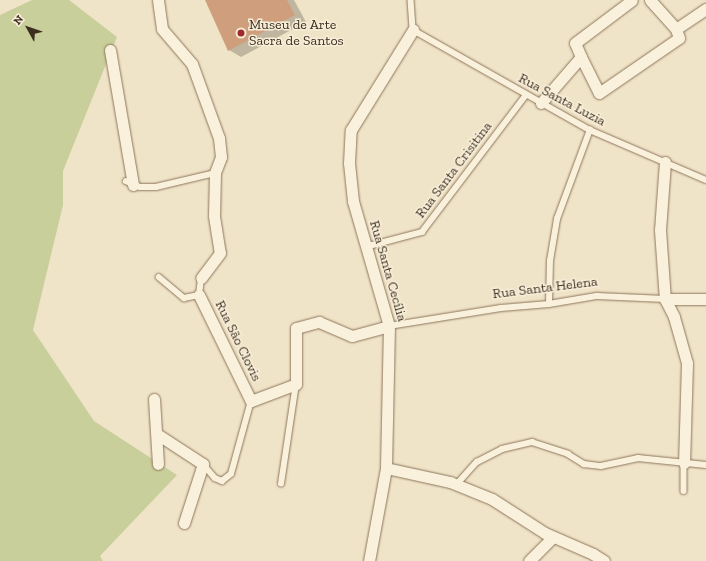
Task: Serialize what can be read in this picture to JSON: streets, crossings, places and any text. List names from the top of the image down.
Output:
{
  "streets": {
    "street": ["Rua Santa Cecília", "Rua Santa Helena", "Rua São Clovis"],
    "lane": ["Rua Santa Luzia", "Rua Santa Crisitina"]
  },
  "crossings": [
    ["Rua Santa Luzia", "Rua Santa Crisitina"],
    ["Rua Santa Luzia", "Rua Santa Cecília"],
    ["Rua Santa Crisitina", "Rua Santa Cecília"],
    ["Rua Santa Cecília", "Rua Santa Helena"]
  ],
  "places": ["Museu de Arte Sacra de Santos"],
  "north": "top left"
}
